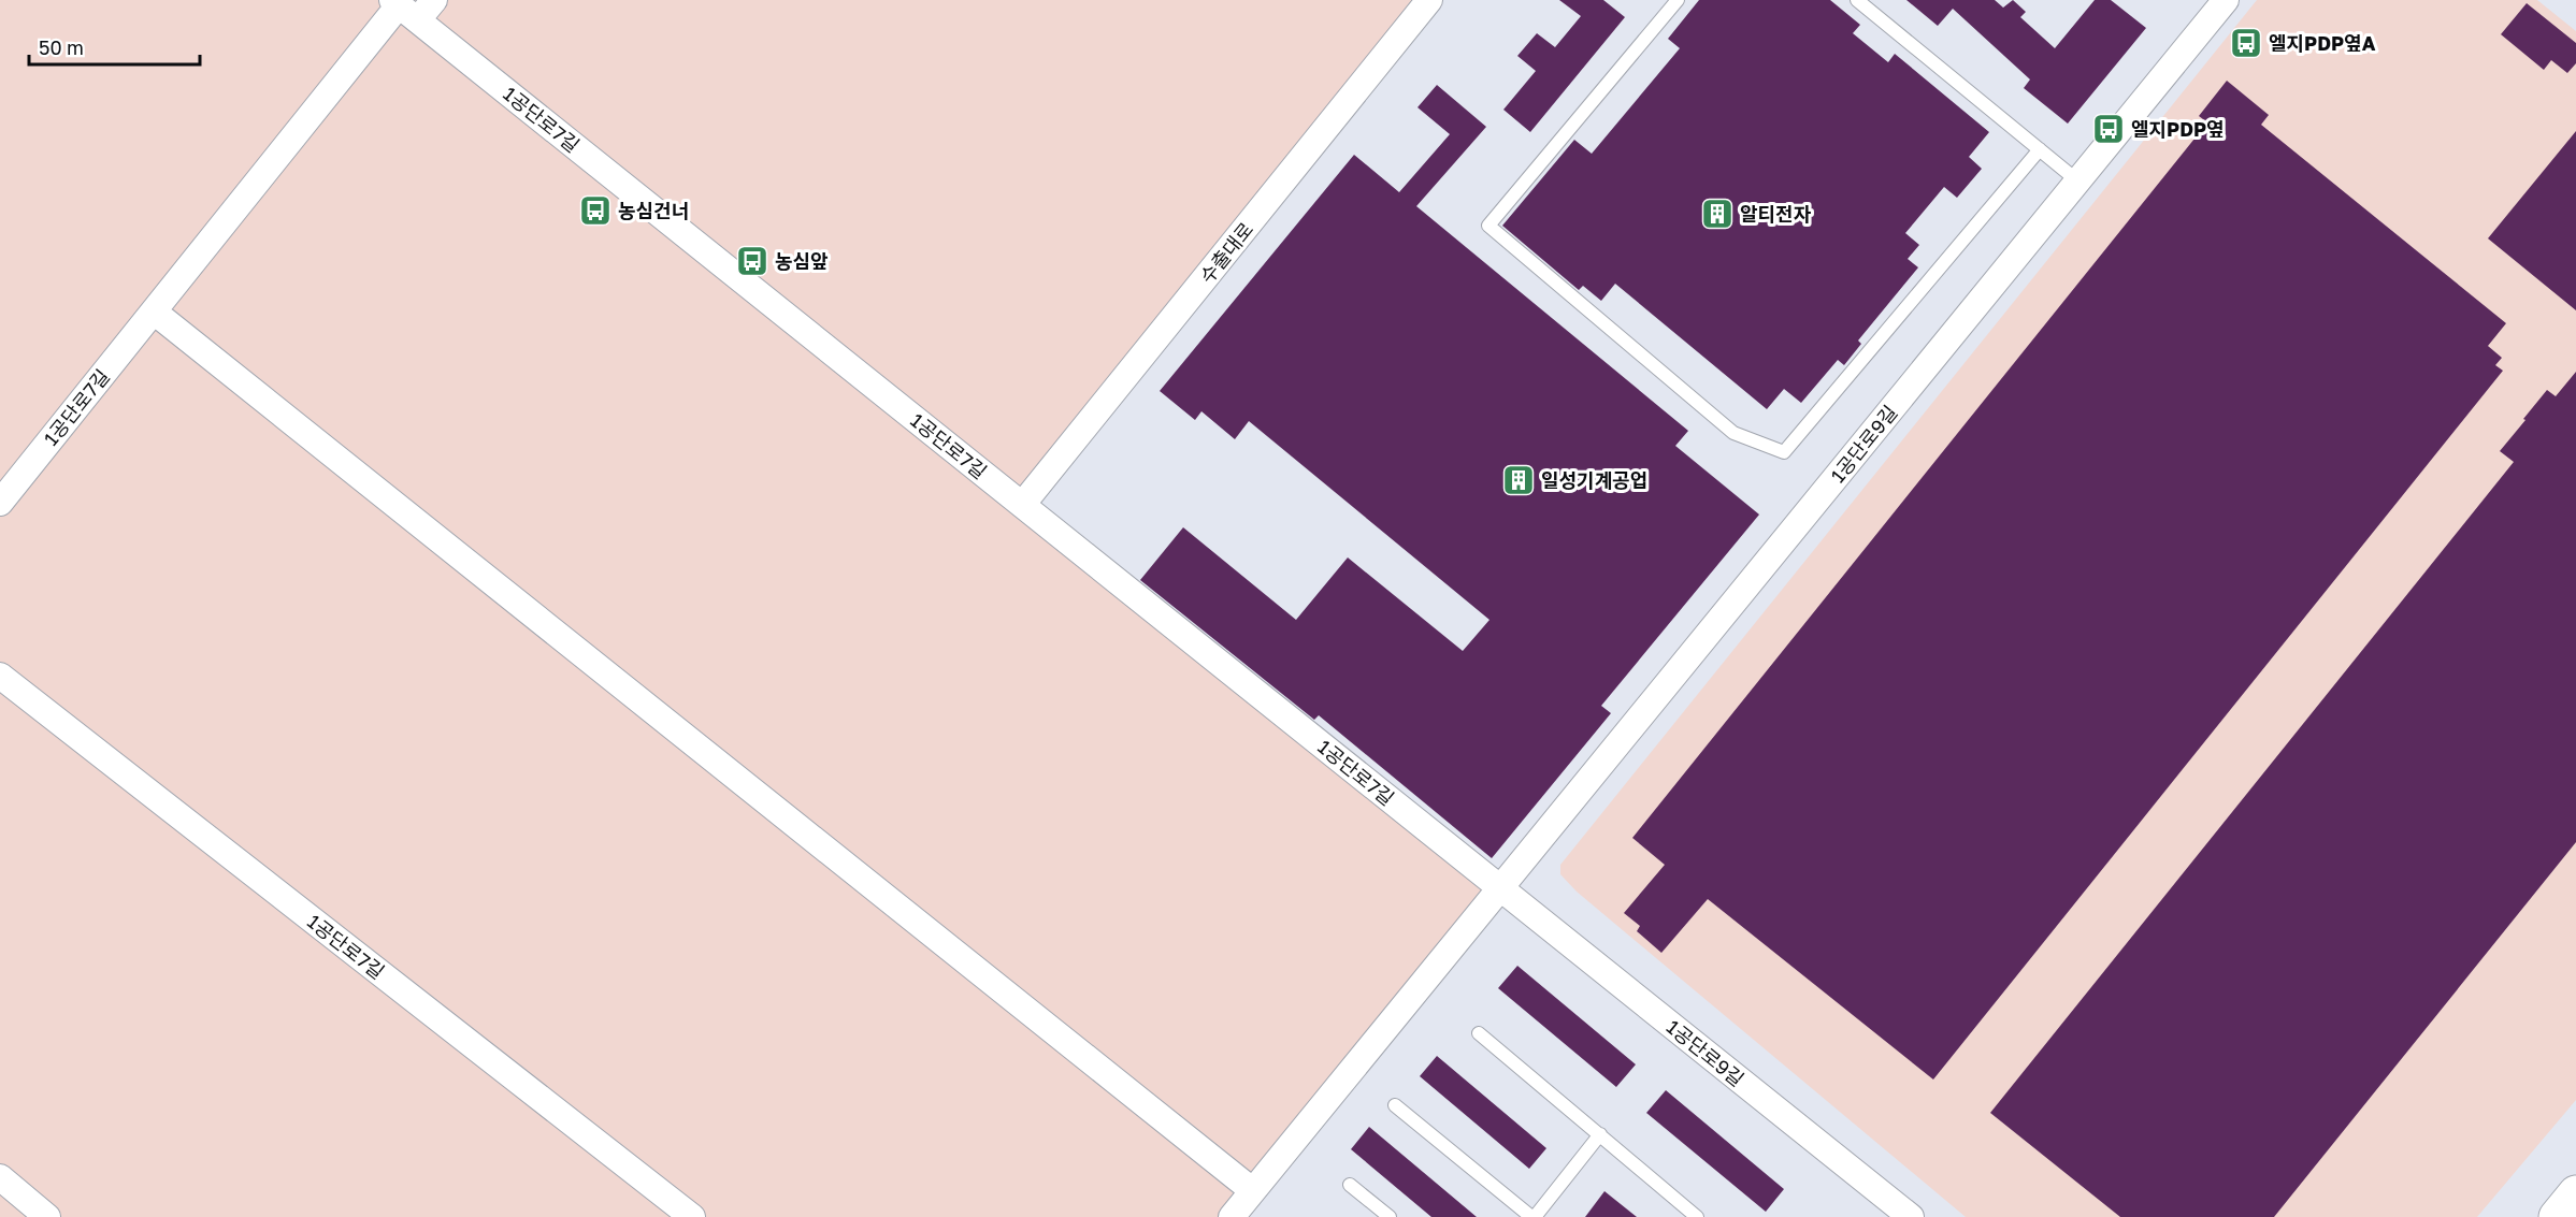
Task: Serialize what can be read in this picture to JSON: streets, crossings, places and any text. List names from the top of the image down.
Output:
{
  "streets": {
    "street": ["1공단로7길", "수출대로", "1공단로9길"]
  },
  "crossings": [
    ["1공단로7길", "수출대로"],
    ["1공단로7길", "1공단로9길"]
  ],
  "places": {
    "bus stop": [
      "엘지PDP옆A",
      "엘지PDP옆",
      "농심건너",
      "농심앞"
    ],
    "building": ["알티전자", "일성기계공업"]
  },
  "scale_bar": "50 m"
}
